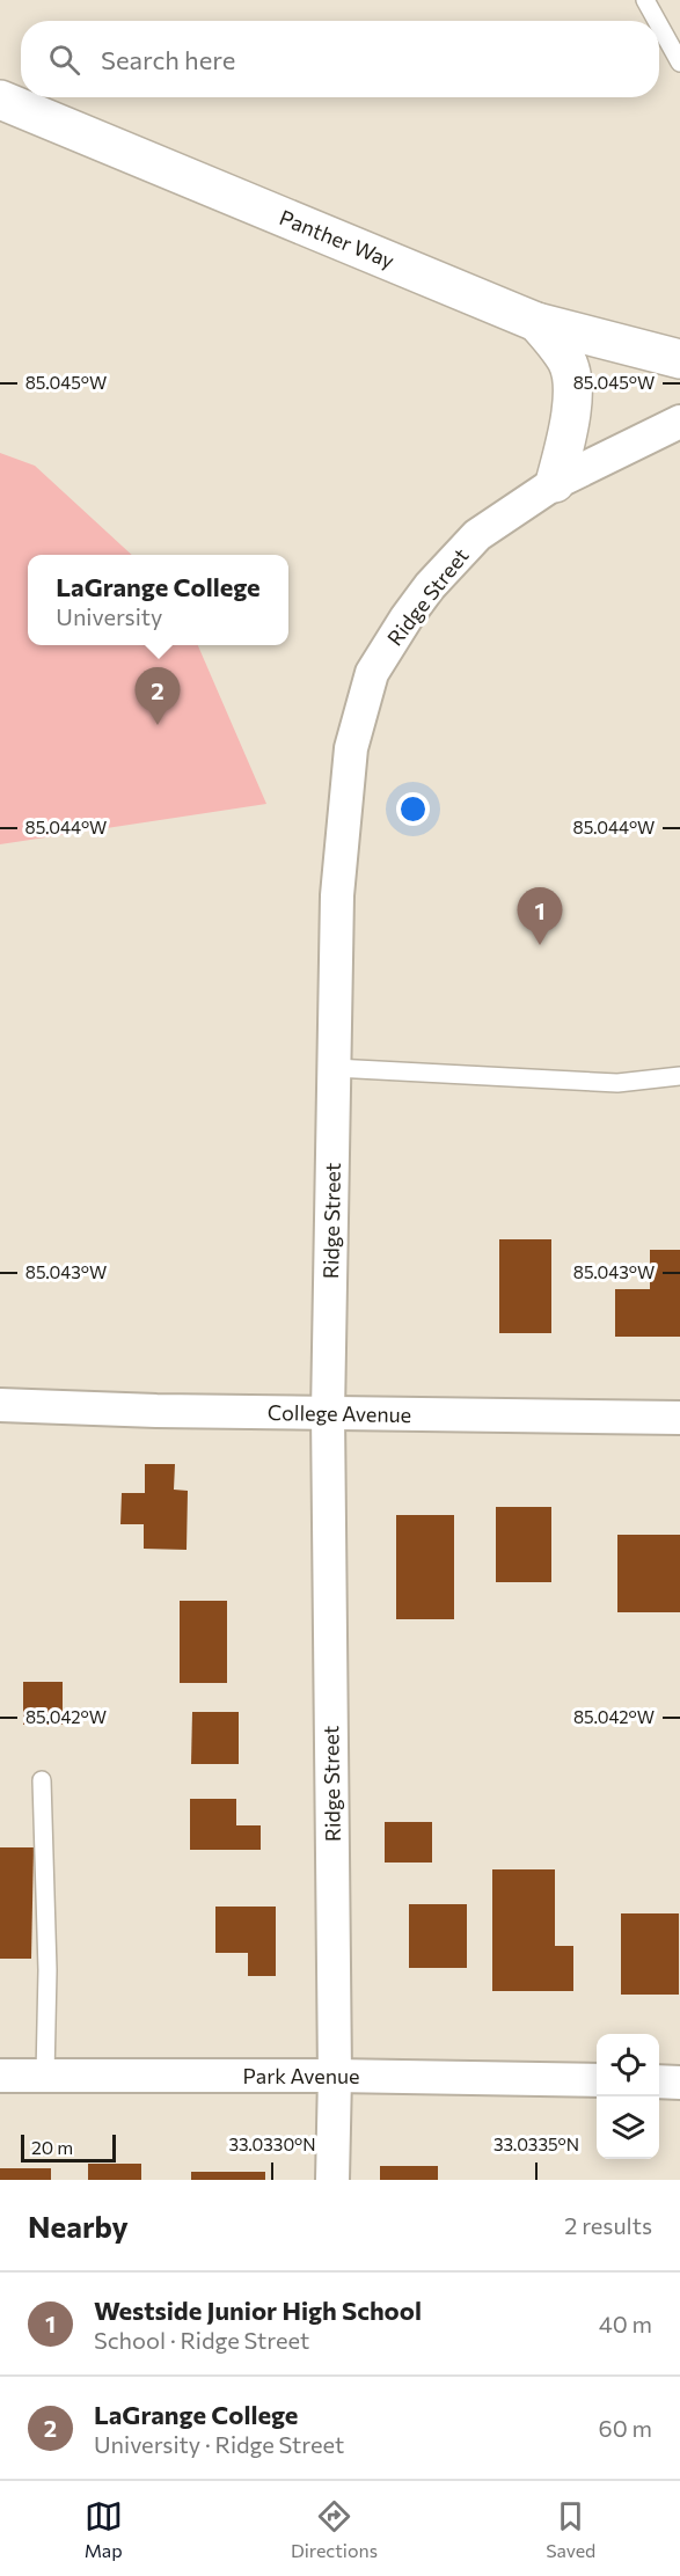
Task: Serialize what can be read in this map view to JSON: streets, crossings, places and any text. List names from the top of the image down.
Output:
{
  "streets": {
    "street": [
      "Panther Way",
      "Ridge Street",
      "College Avenue",
      "Park Avenue"
    ]
  },
  "crossings": [
    ["Ridge Street", "College Avenue"],
    ["Ridge Street", "Park Avenue"]
  ],
  "scale_bar": "20 m",
  "page": {
    "search": "Search here",
    "popup": ["LaGrange College", "University"],
    "pins": ["2", "1"],
    "scale": "20 m",
    "heading": ["Nearby", "2 results"],
    "list": [
      {
        "mark": "1",
        "name": "Westside Junior High School",
        "note": "School · Ridge Street",
        "value": "40 m"
      },
      {
        "mark": "2",
        "name": "LaGrange College",
        "note": "University · Ridge Street",
        "value": "60 m"
      }
    ],
    "nav": ["Map", "Directions", "Saved"]
  },
  "coordinates": [
    "85.045°W",
    "85.044°W",
    "85.043°W",
    "85.042°W",
    "33.0330°N",
    "33.0335°N"
  ]
}
